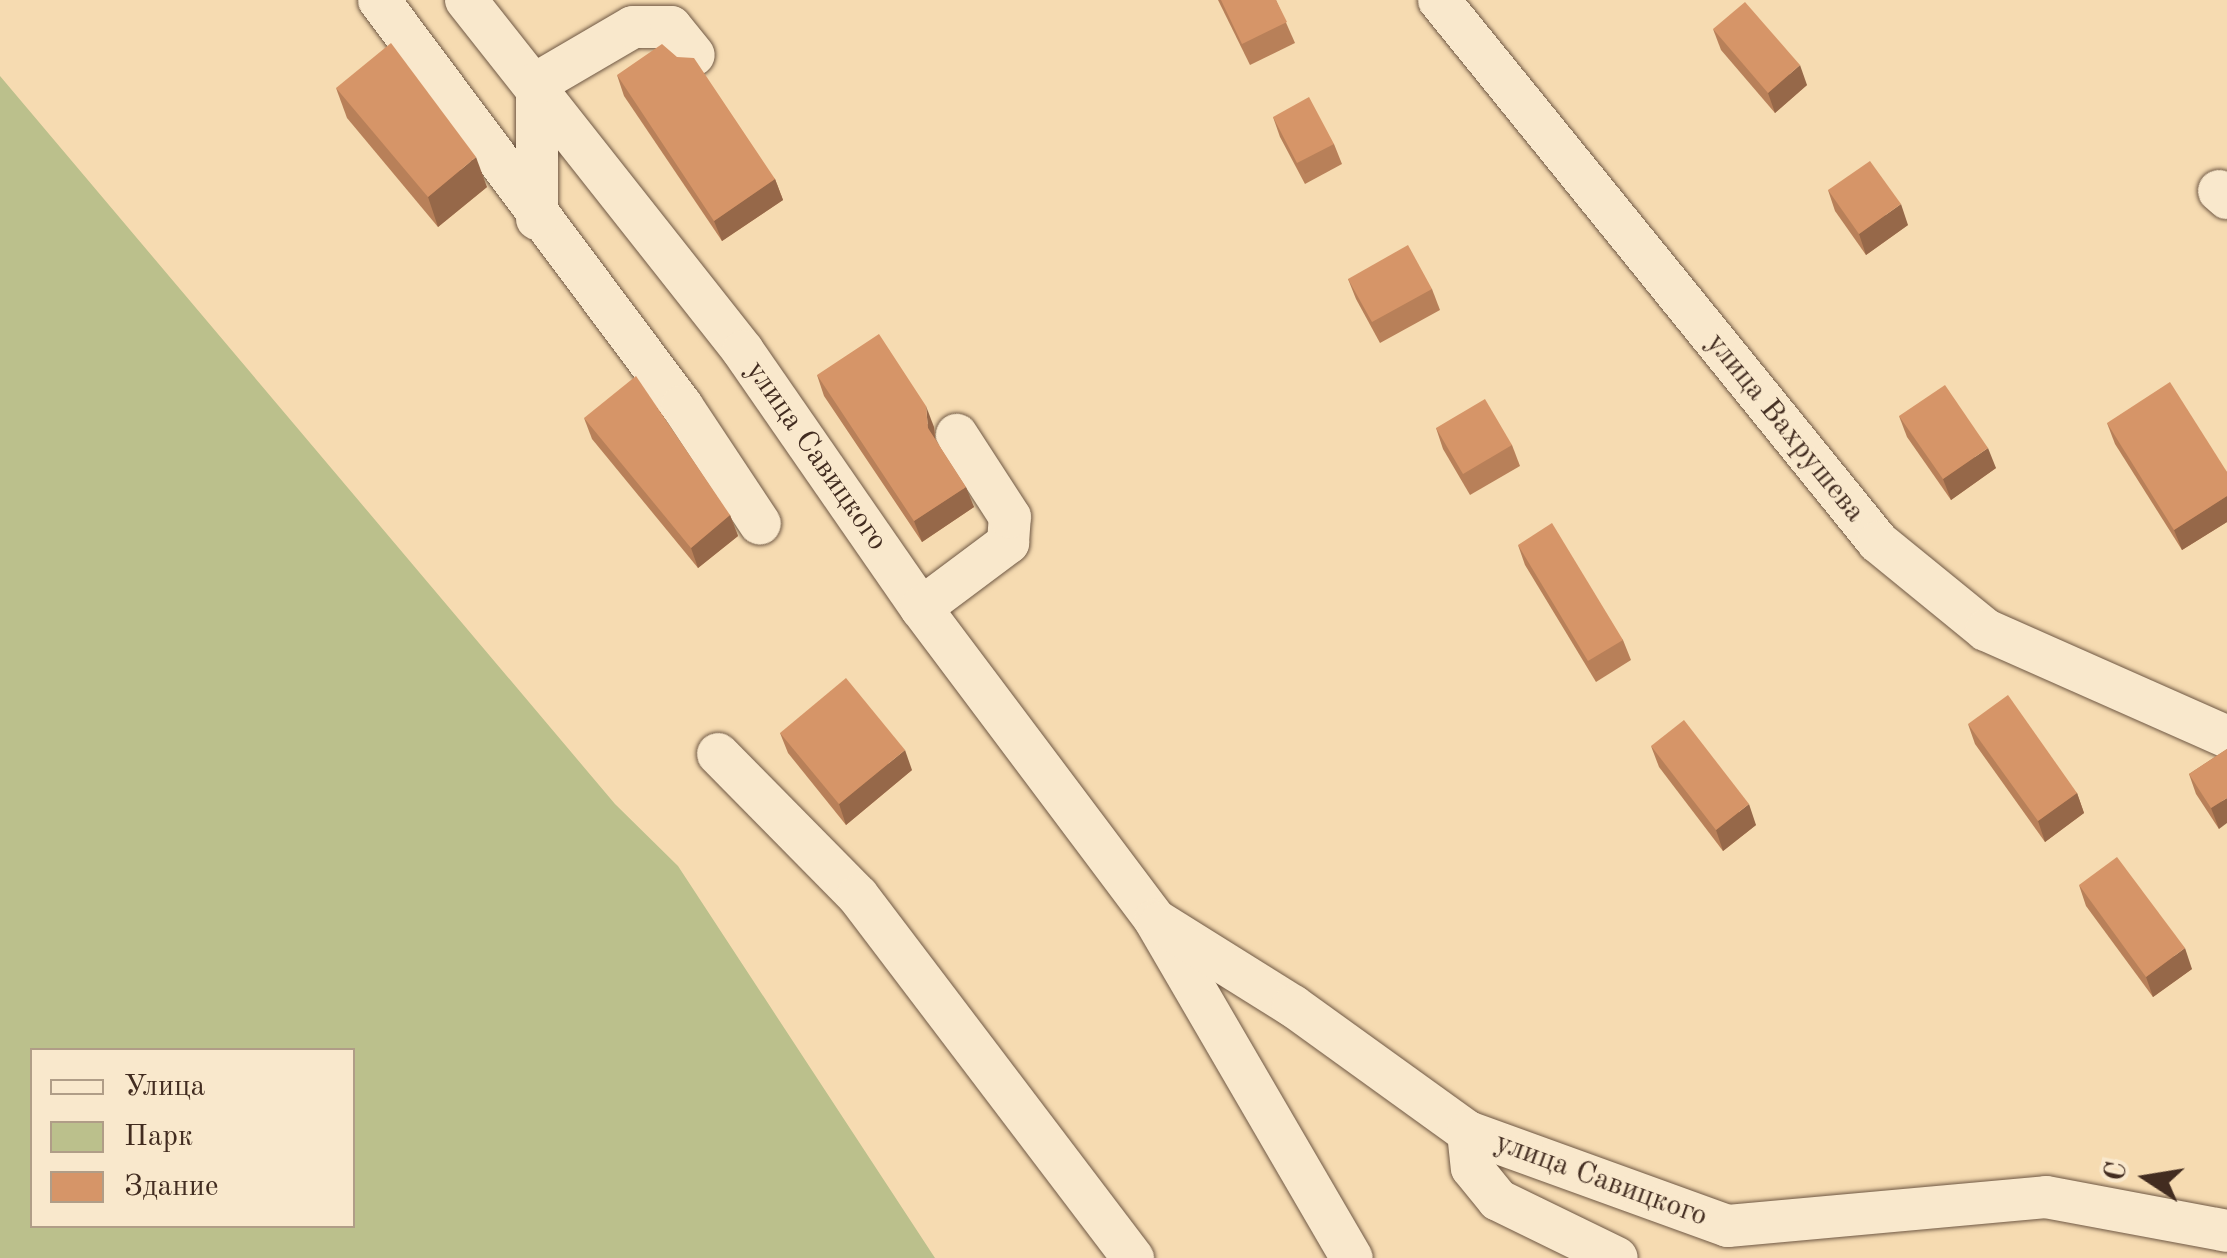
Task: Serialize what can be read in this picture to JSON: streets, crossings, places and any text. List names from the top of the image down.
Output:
{
  "streets": {
    "street": ["улица Вахрушева", "улица Савицкого"]
  },
  "legend": ["Улица", "Парк", "Здание"],
  "north": "left"
}
